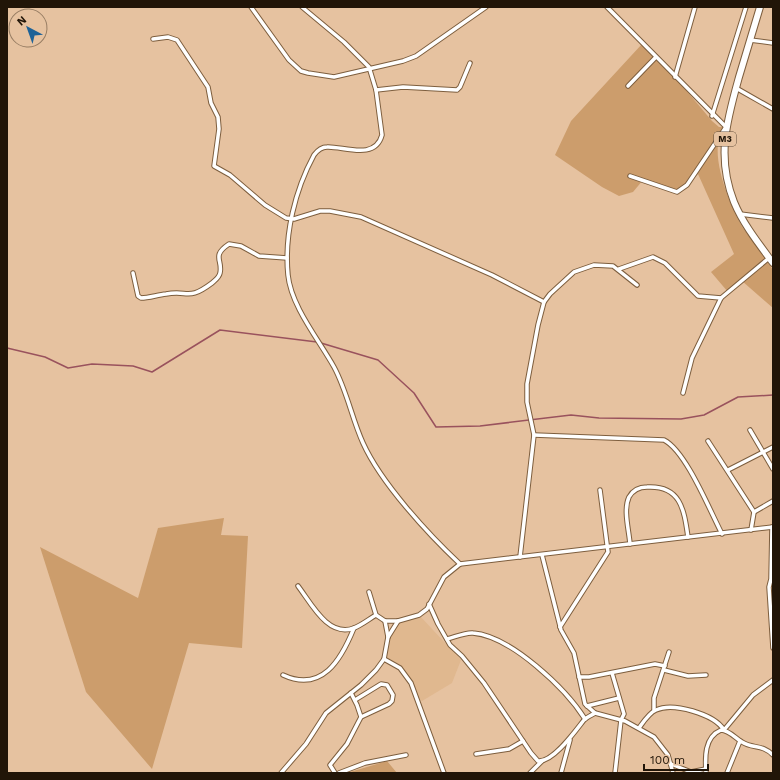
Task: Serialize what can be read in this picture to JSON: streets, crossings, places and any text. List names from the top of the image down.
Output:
{
  "streets": {
    "highway": ["M3"]
  },
  "scale_bar": "100 m",
  "north": "top left"
}
